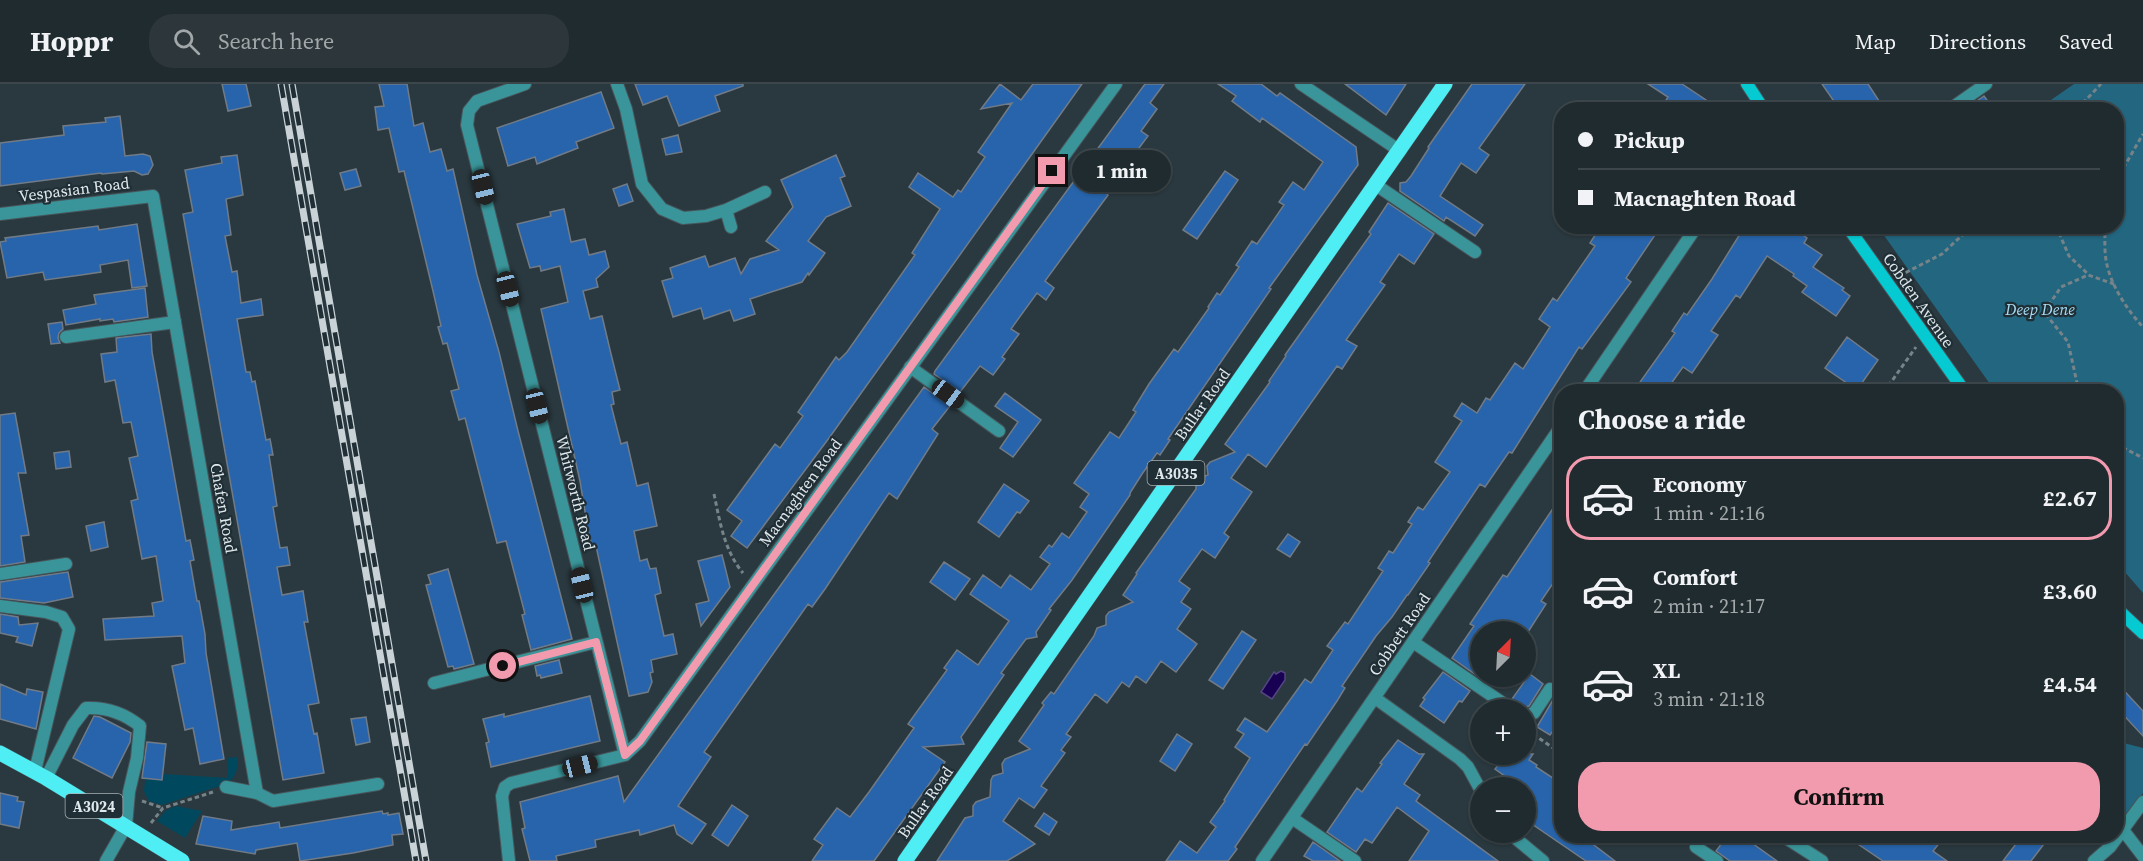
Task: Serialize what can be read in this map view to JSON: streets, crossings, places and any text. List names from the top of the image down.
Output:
{
  "streets": {
    "main road": ["Bullar Road", "A3035", "A3024"],
    "street": [
      "Vespasian Road",
      "Cobden Avenue",
      "Macnaghten Road",
      "Whitworth Road",
      "Chafen Road",
      "Cobbett Road"
    ]
  },
  "crossings": [
    ["Vespasian Road", "Chafen Road"],
    ["Macnaghten Road", "Whitworth Road"]
  ],
  "parks": ["Deep Dene"],
  "north": "top right",
  "page": {
    "header": "Hoppr",
    "search": "Search here",
    "nav": ["Map", "Directions", "Saved"],
    "banner": ["Pickup", "Macnaghten Road"],
    "bubble": "1 min",
    "heading": "Choose a ride",
    "list": [
      {
        "name": "Economy",
        "note": "1 min · 21:16",
        "value": "£2.67"
      },
      {
        "name": "Comfort",
        "note": "2 min · 21:17",
        "value": "£3.60"
      },
      {
        "name": "XL",
        "note": "3 min · 21:18",
        "value": "£4.54"
      }
    ],
    "map_buttons": ["+", "−"],
    "buttons": "Confirm"
  }
}
